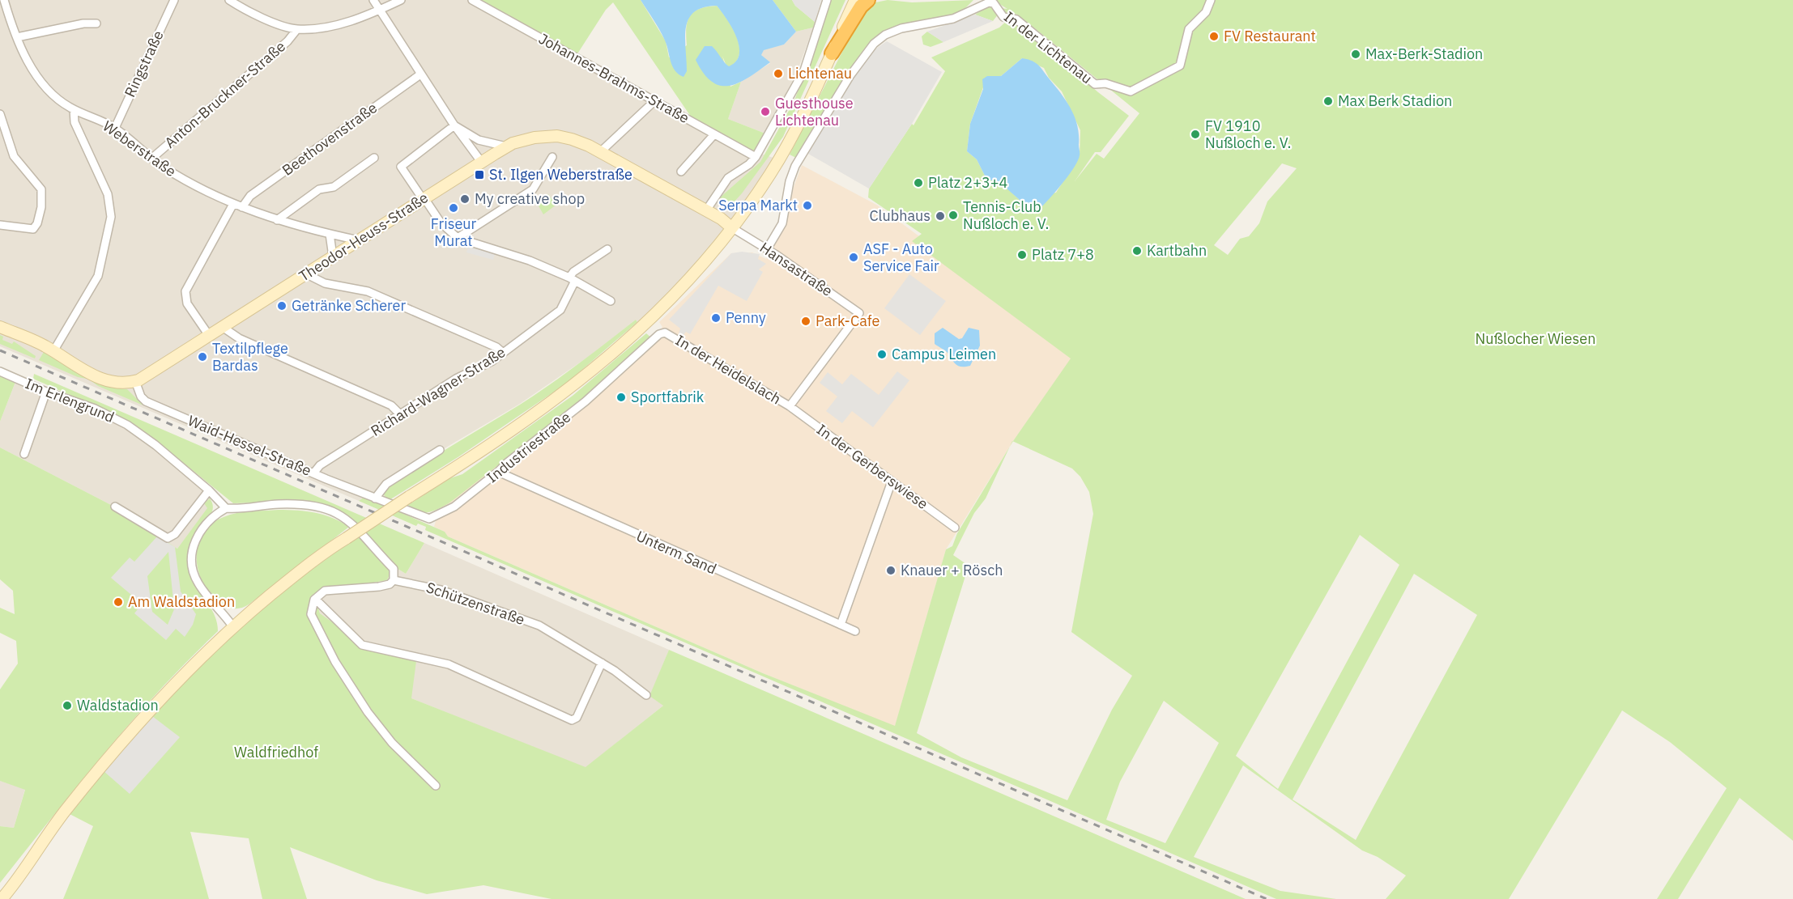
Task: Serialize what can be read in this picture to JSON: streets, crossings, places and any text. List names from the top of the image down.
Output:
{
  "streets": {
    "main road": ["Theodor-Heuss-Straße"],
    "street": [
      "In der Lichtenau",
      "Ringstraße",
      "Johannes-Brahms-Straße",
      "Anton-Bruckner-Straße",
      "Beethovenstraße",
      "Weberstraße",
      "Hansastraße",
      "In der Heidelslach",
      "Richard-Wagner-Straße",
      "Im Erlengrund",
      "Waid-Hessel-Straße",
      "Industriestraße",
      "In der Gerberswiese",
      "Unterm Sand",
      "Schützenstraße"
    ]
  },
  "crossings": [
    ["In der Lichtenau", "Hansastraße"],
    ["Ringstraße", "Weberstraße"],
    ["Anton-Bruckner-Straße", "Weberstraße"],
    ["Beethovenstraße", "Weberstraße"],
    ["Weberstraße", "Theodor-Heuss-Straße"],
    ["Theodor-Heuss-Straße", "Hansastraße"],
    ["Theodor-Heuss-Straße", "Waid-Hessel-Straße"],
    ["Hansastraße", "In der Heidelslach"],
    ["Hansastraße", "In der Gerberswiese"],
    ["In der Heidelslach", "Industriestraße"],
    ["In der Heidelslach", "In der Gerberswiese"],
    ["Richard-Wagner-Straße", "Waid-Hessel-Straße"],
    ["Waid-Hessel-Straße", "Industriestraße"],
    ["Industriestraße", "Unterm Sand"]
  ],
  "parks": ["Nußlocher Wiesen", "Waldfriedhof"],
  "places": {
    "other": [
      "FV Restaurant",
      "Max-Berk-Stadion",
      "Lichtenau",
      "Max Berk Stadion",
      "Guesthouse Lichtenau",
      "FV 1910 Nußloch e. V.",
      "Platz 2+3+4",
      "My creative shop",
      "Serpa Markt",
      "Friseur Murat",
      "Tennis-Club Nußloch e. V.",
      "Clubhaus",
      "Kartbahn",
      "Platz 7+8",
      "ASF - Auto Service Fair",
      "Getränke Scherer",
      "Penny",
      "Park-Cafe",
      "Campus Leimen",
      "Textilpflege Bardas",
      "Sportfabrik",
      "Knauer + Rösch",
      "Am Waldstadion",
      "Waldstadion"
    ],
    "transit": ["St. Ilgen Weberstraße"]
  }
}
